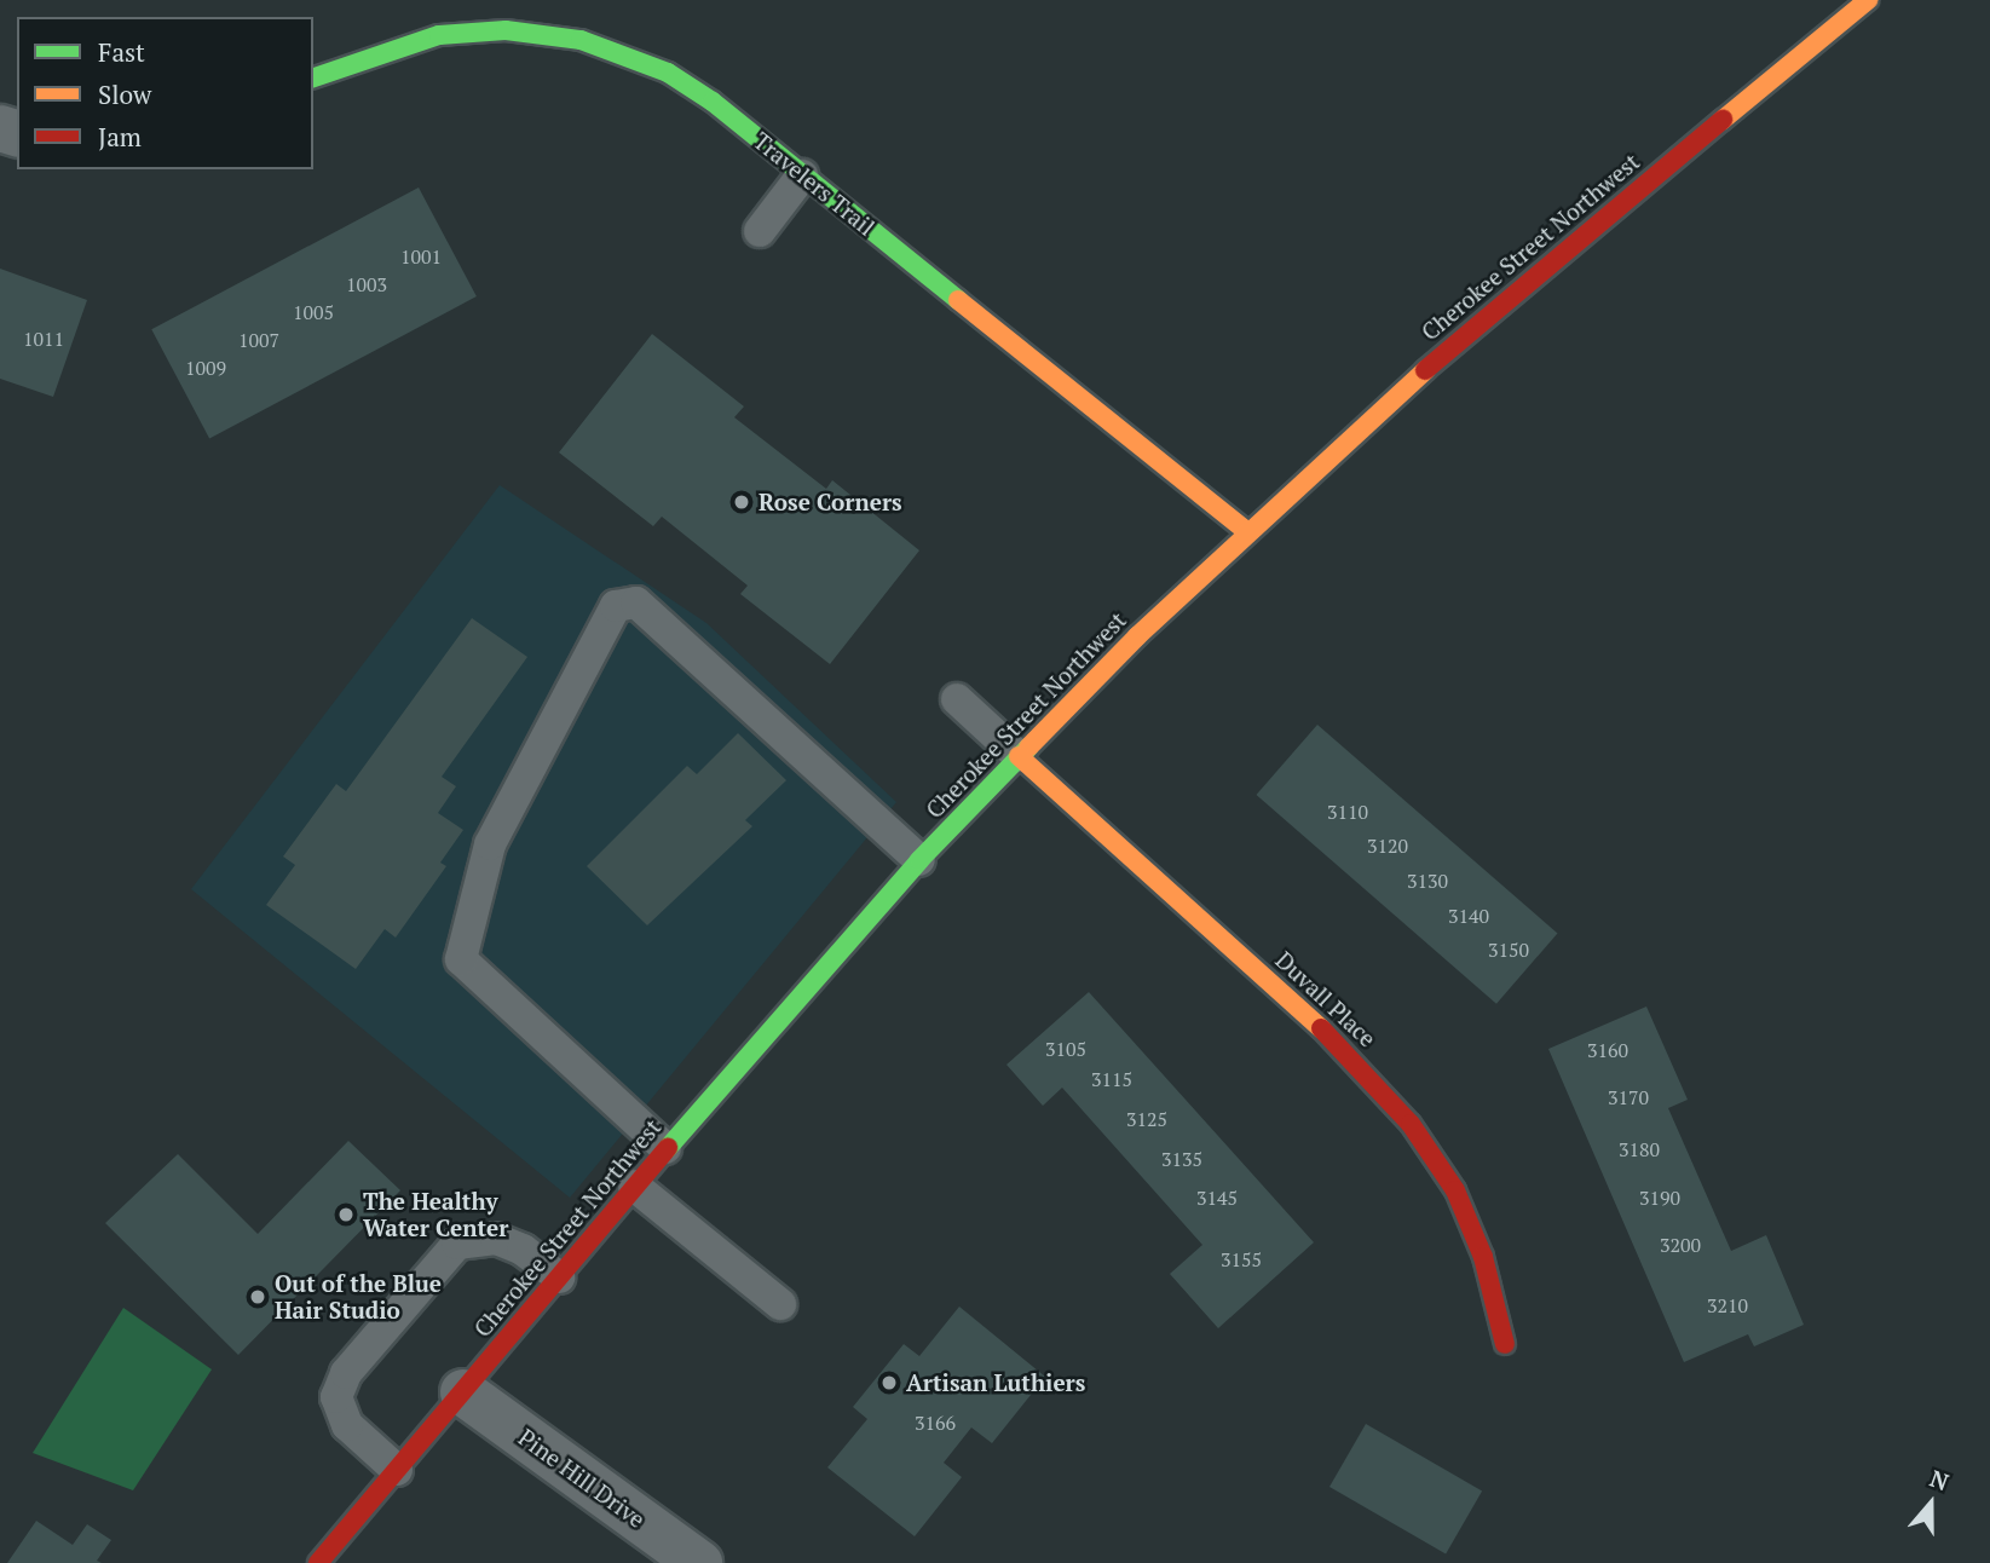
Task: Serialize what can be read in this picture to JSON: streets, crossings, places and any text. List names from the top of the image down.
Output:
{
  "streets": {
    "main road": ["Travelers Trail", "Cherokee Street Northwest", "Duvall Place"],
    "street": ["Pine Hill Drive"]
  },
  "crossings": [
    ["Travelers Trail", "Cherokee Street Northwest"],
    ["Cherokee Street Northwest", "Duvall Place"],
    ["Cherokee Street Northwest", "Pine Hill Drive"]
  ],
  "places": [
    "Rose Corners",
    "The Healthy Water Center",
    "Out of the Blue Hair Studio",
    "Artisan Luthiers"
  ],
  "house_numbers": [
    "1001",
    "1003",
    "1005",
    "1011",
    "1007",
    "1009",
    "3110",
    "3120",
    "3130",
    "3140",
    "3150",
    "3105",
    "3160",
    "3115",
    "3170",
    "3125",
    "3180",
    "3135",
    "3145",
    "3190",
    "3200",
    "3155",
    "3210",
    "3166"
  ],
  "legend": ["Fast", "Slow", "Jam"],
  "north": "top"
}
